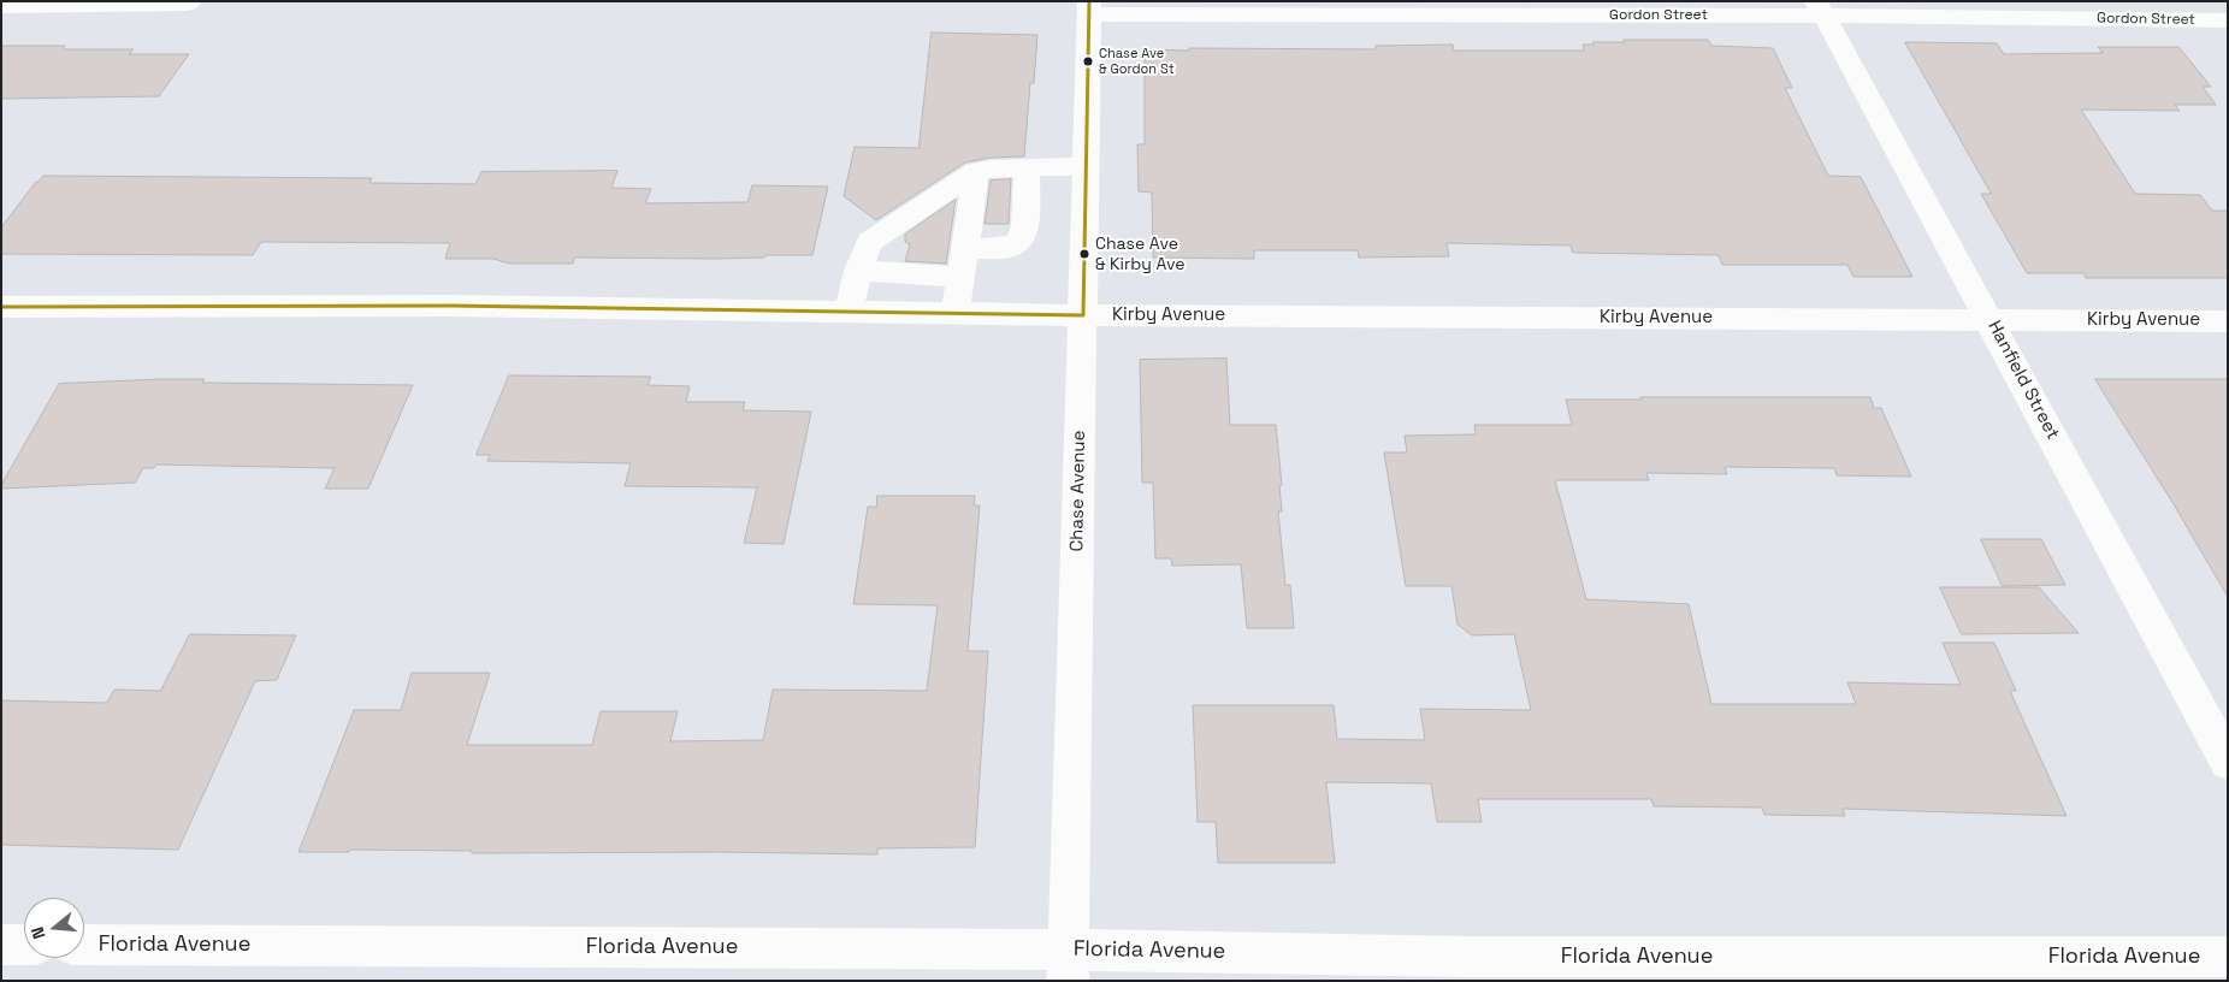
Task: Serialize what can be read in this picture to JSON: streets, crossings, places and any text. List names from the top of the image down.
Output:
{
  "streets": {
    "street": [
      "Gordon Street",
      "Kirby Avenue",
      "Hanfield Street",
      "Chase Avenue",
      "Florida Avenue"
    ]
  },
  "crossings": [
    ["Gordon Street", "Hanfield Street"],
    ["Gordon Street", "Chase Avenue"],
    ["Kirby Avenue", "Hanfield Street"],
    ["Kirby Avenue", "Chase Avenue"],
    ["Chase Avenue", "Florida Avenue"]
  ],
  "places": ["Chase Ave & Gordon St", "Chase Ave & Kirby Ave"],
  "north": "left"
}
